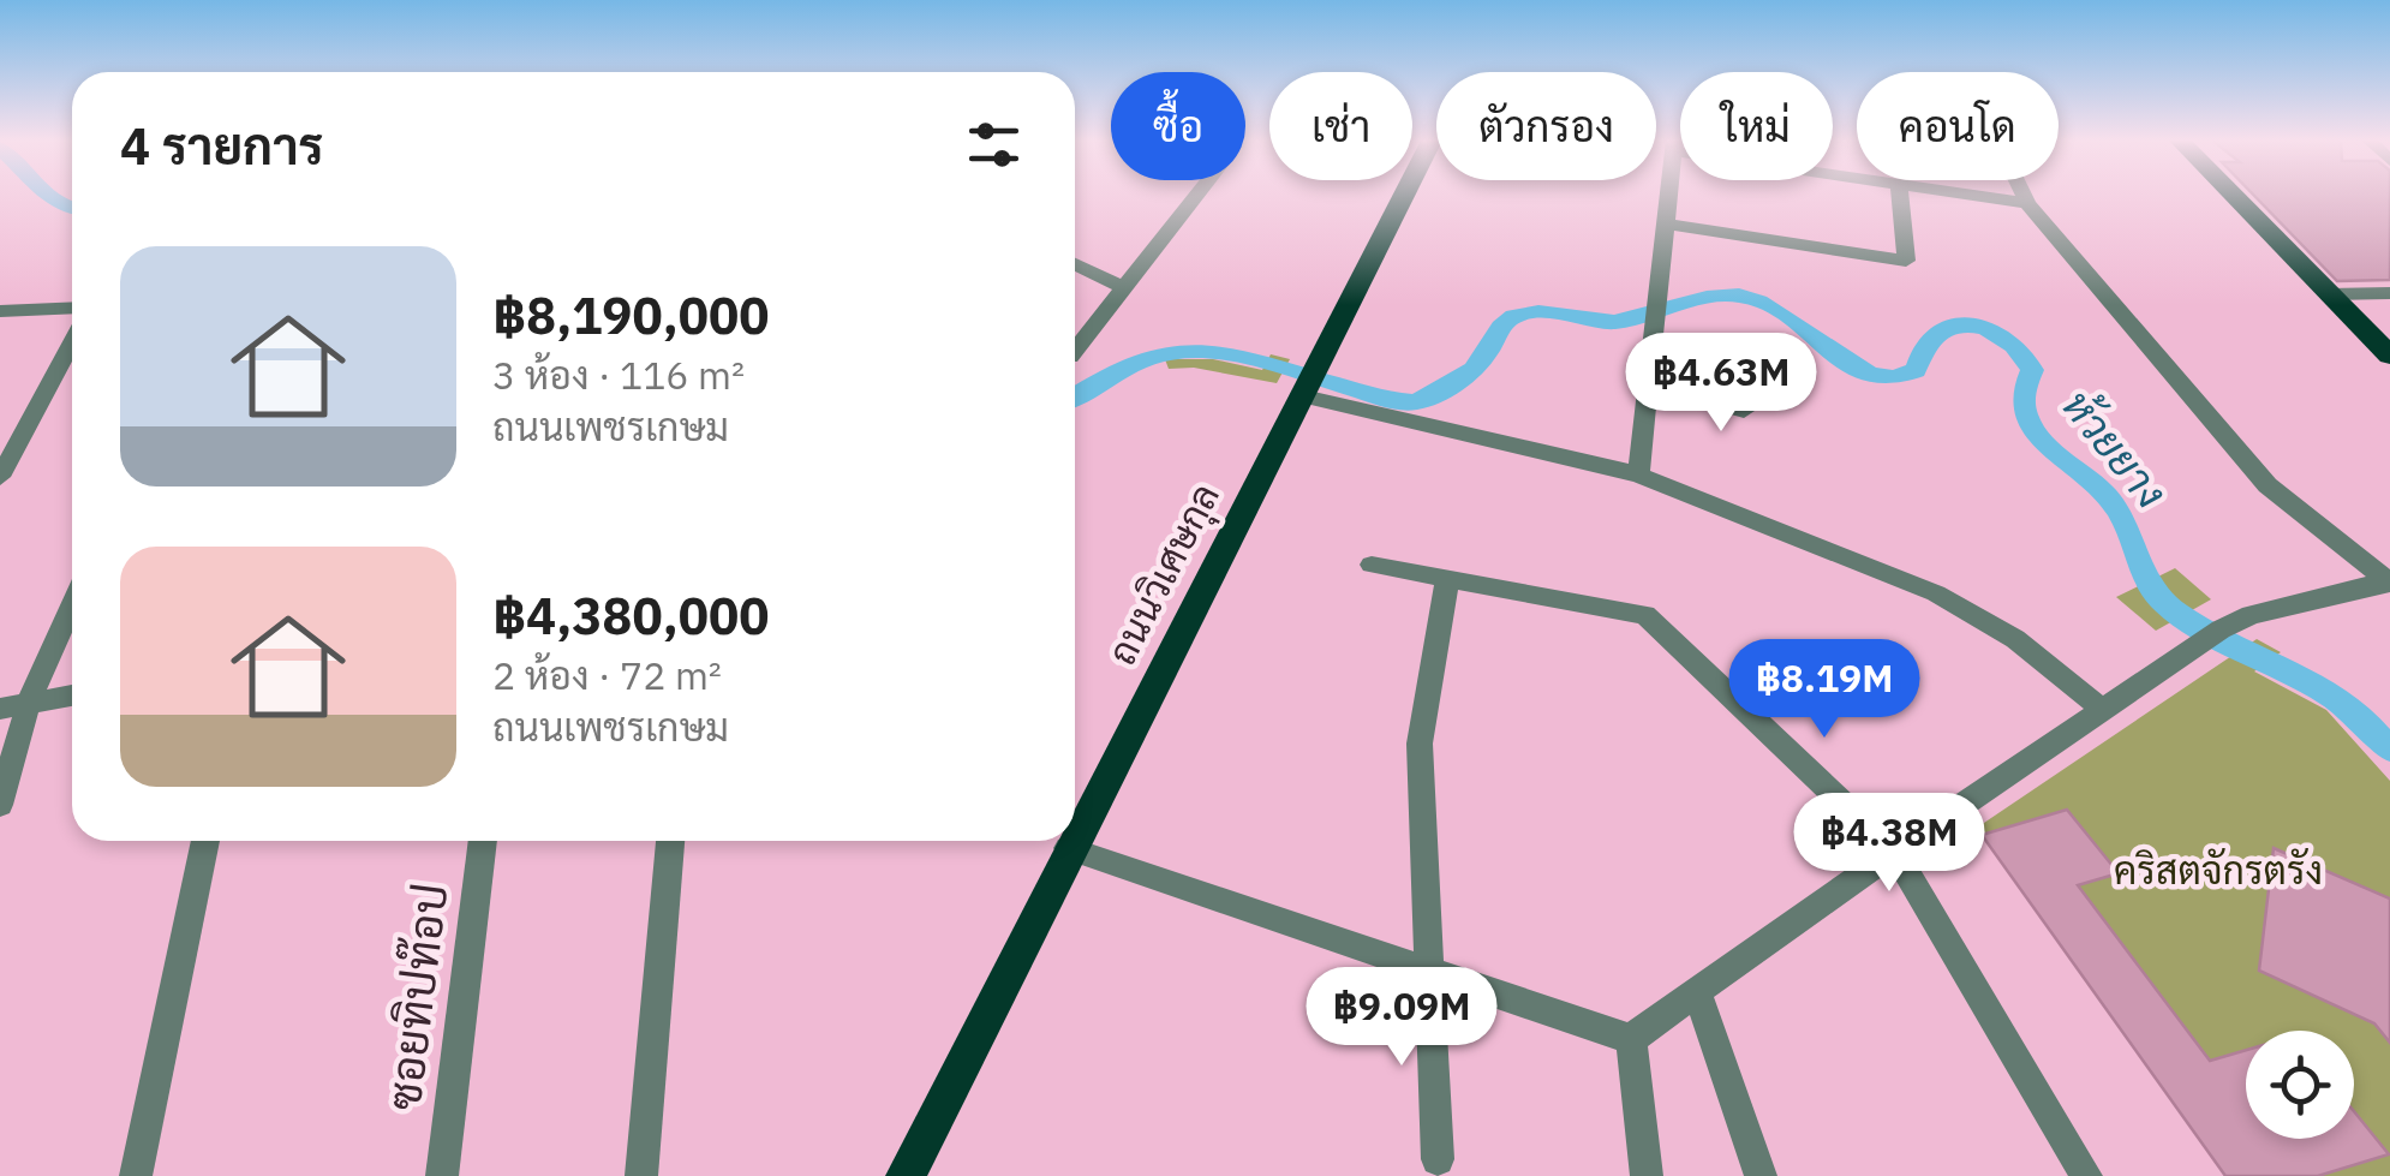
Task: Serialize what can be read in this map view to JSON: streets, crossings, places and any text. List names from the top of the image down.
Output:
{
  "streets": {
    "main road": ["ถนนวิเศษกุล"],
    "street": ["ซอยทิปท๊อป"]
  },
  "water": ["ห้วยยาง"],
  "parks": ["คริสตจักรตรัง"],
  "page": {
    "chip": [
      "ซื้อ",
      "เช่า",
      "ตัวกรอง",
      "ใหม่",
      "คอนโด"
    ],
    "heading": "4 รายการ",
    "list": [
      {
        "name": "฿8,190,000",
        "note": "3 ห้อง · 116 m² · ถนนเพชรเกษม"
      },
      {
        "name": "฿4,380,000",
        "note": "2 ห้อง · 72 m² · ถนนเพชรเกษม"
      }
    ],
    "price": [
      "฿4.63M",
      "฿8.19M",
      "฿4.38M",
      "฿9.09M"
    ]
  }
}
